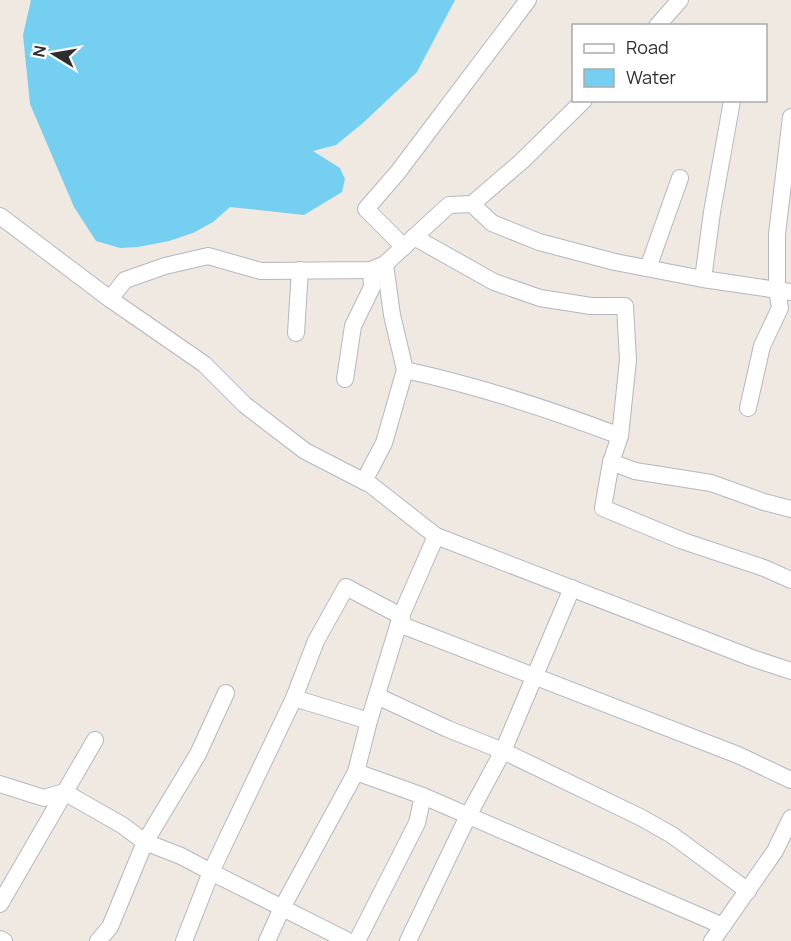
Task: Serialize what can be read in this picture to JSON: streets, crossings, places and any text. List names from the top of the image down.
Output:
{
  "legend": ["Road", "Water"],
  "north": "left"
}
